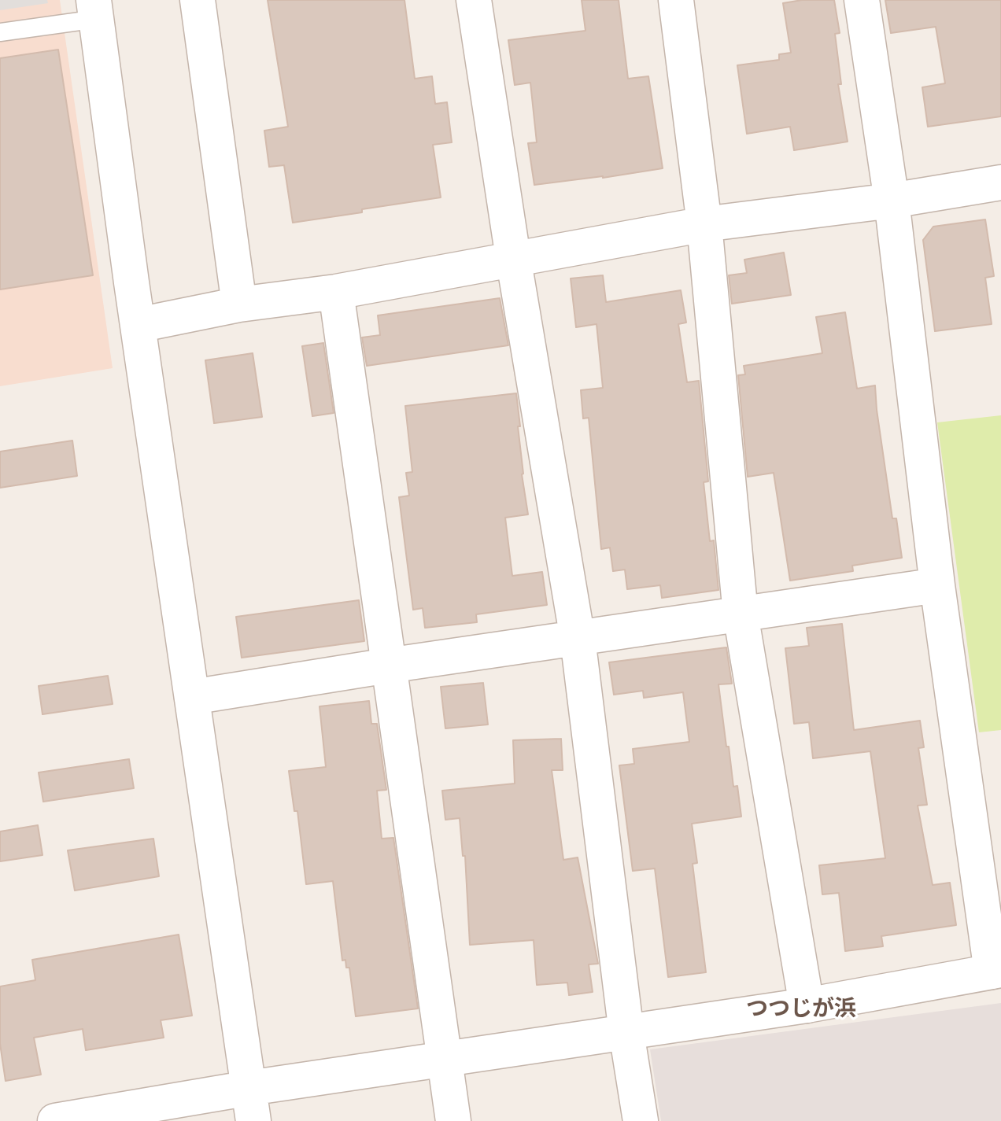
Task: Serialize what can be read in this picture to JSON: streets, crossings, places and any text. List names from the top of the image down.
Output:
{
  "districts": ["つつじが浜"]
}
